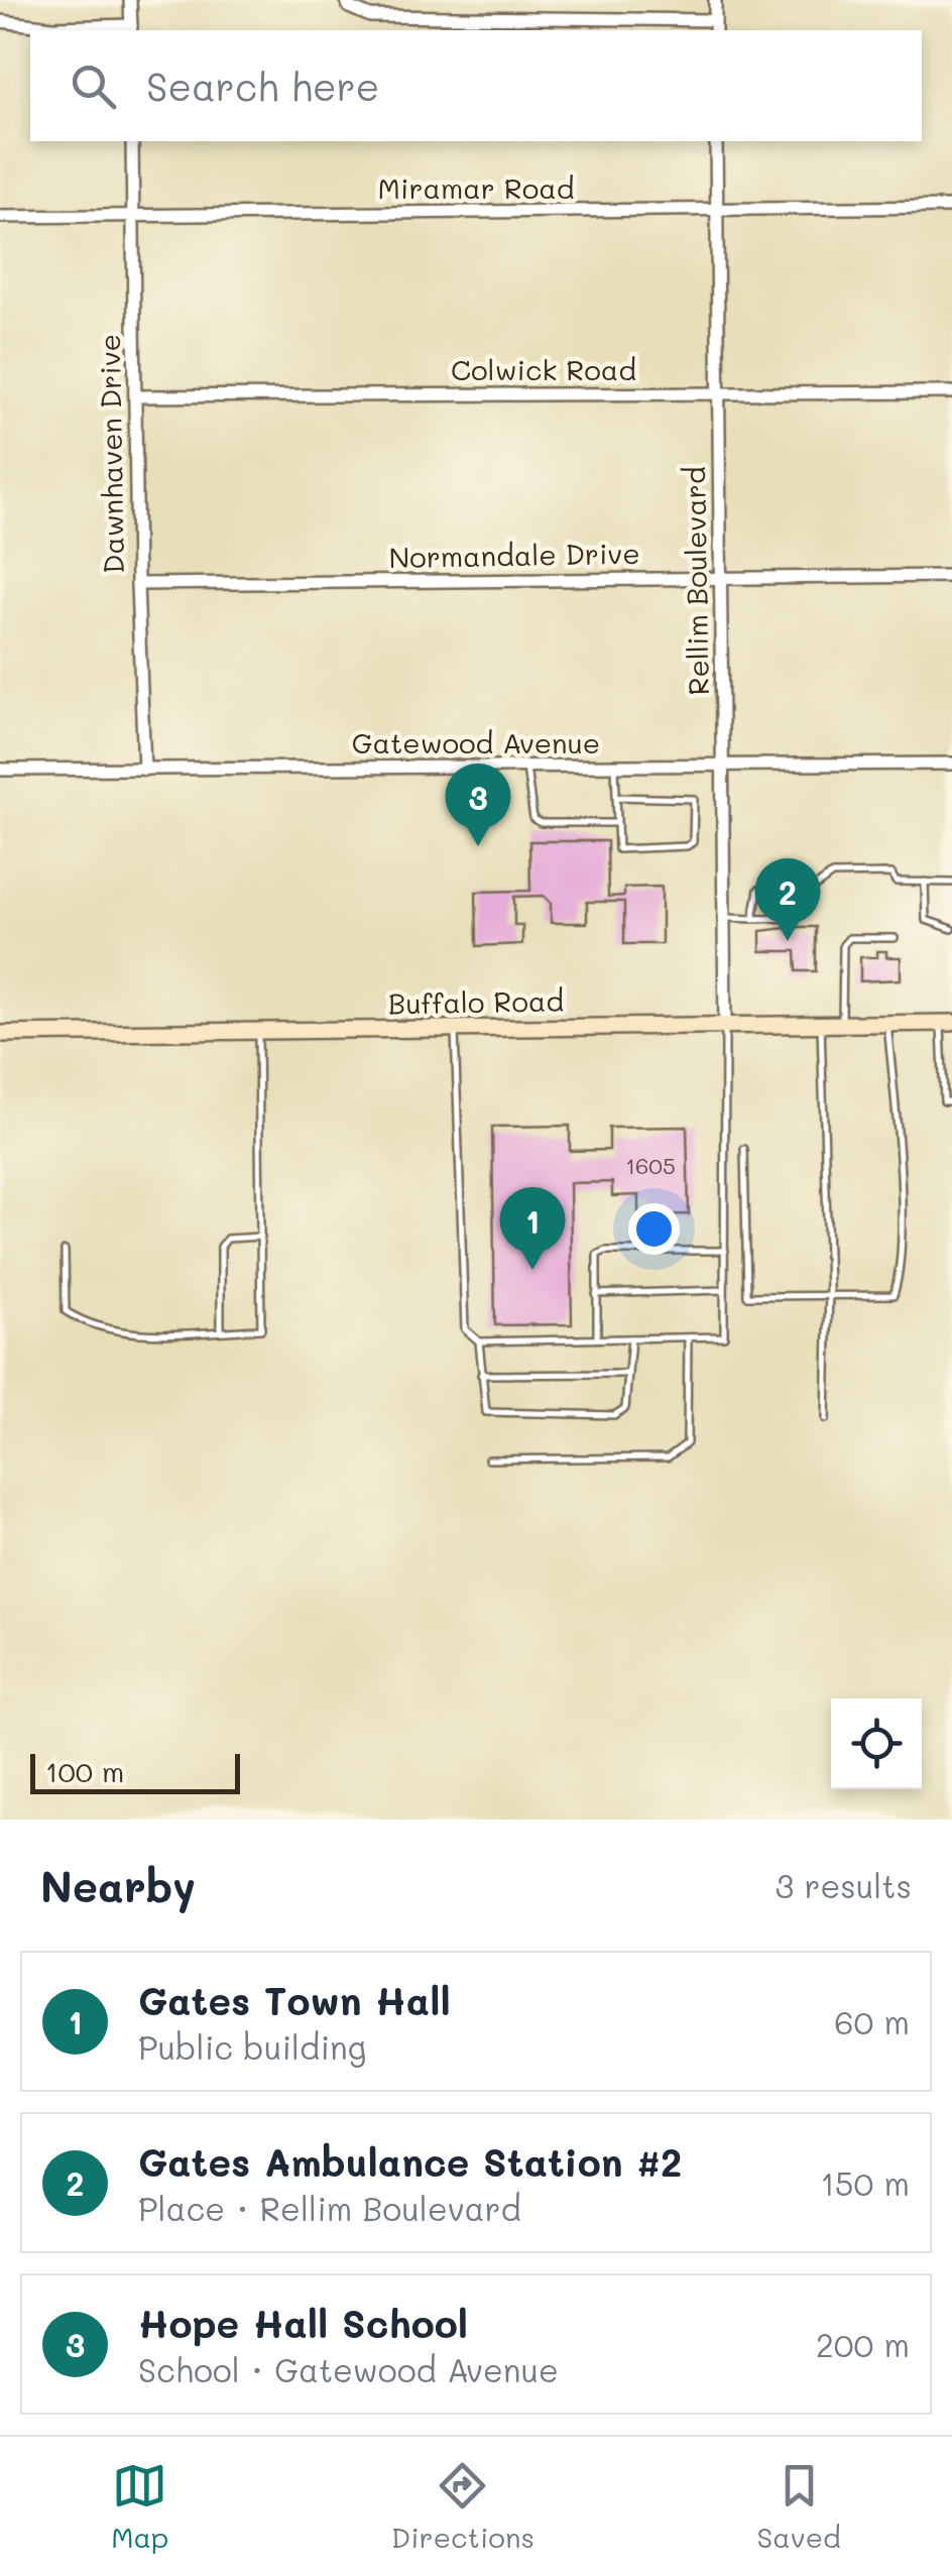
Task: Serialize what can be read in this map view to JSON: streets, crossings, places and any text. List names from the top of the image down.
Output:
{
  "streets": {
    "main road": ["Buffalo Road"],
    "street": [
      "Miramar Road",
      "Colwick Road",
      "Dawnhaven Drive",
      "Normandale Drive",
      "Rellim Boulevard",
      "Gatewood Avenue"
    ]
  },
  "crossings": [
    ["Miramar Road", "Dawnhaven Drive"],
    ["Miramar Road", "Rellim Boulevard"],
    ["Colwick Road", "Dawnhaven Drive"],
    ["Colwick Road", "Rellim Boulevard"],
    ["Dawnhaven Drive", "Normandale Drive"],
    ["Dawnhaven Drive", "Gatewood Avenue"],
    ["Normandale Drive", "Rellim Boulevard"],
    ["Rellim Boulevard", "Gatewood Avenue"],
    ["Rellim Boulevard", "Buffalo Road"]
  ],
  "house_numbers": ["1605"],
  "scale_bar": "100 m",
  "page": {
    "search": "Search here",
    "pins": ["3", "2", "1"],
    "scale": "100 m",
    "heading": ["Nearby", "3 results"],
    "list": [
      {
        "mark": "1",
        "name": "Gates Town Hall",
        "note": "Public building",
        "value": "60 m"
      },
      {
        "mark": "2",
        "name": "Gates Ambulance Station #2",
        "note": "Place · Rellim Boulevard",
        "value": "150 m"
      },
      {
        "mark": "3",
        "name": "Hope Hall School",
        "note": "School · Gatewood Avenue",
        "value": "200 m"
      }
    ],
    "nav": ["Map", "Directions", "Saved"]
  }
}
